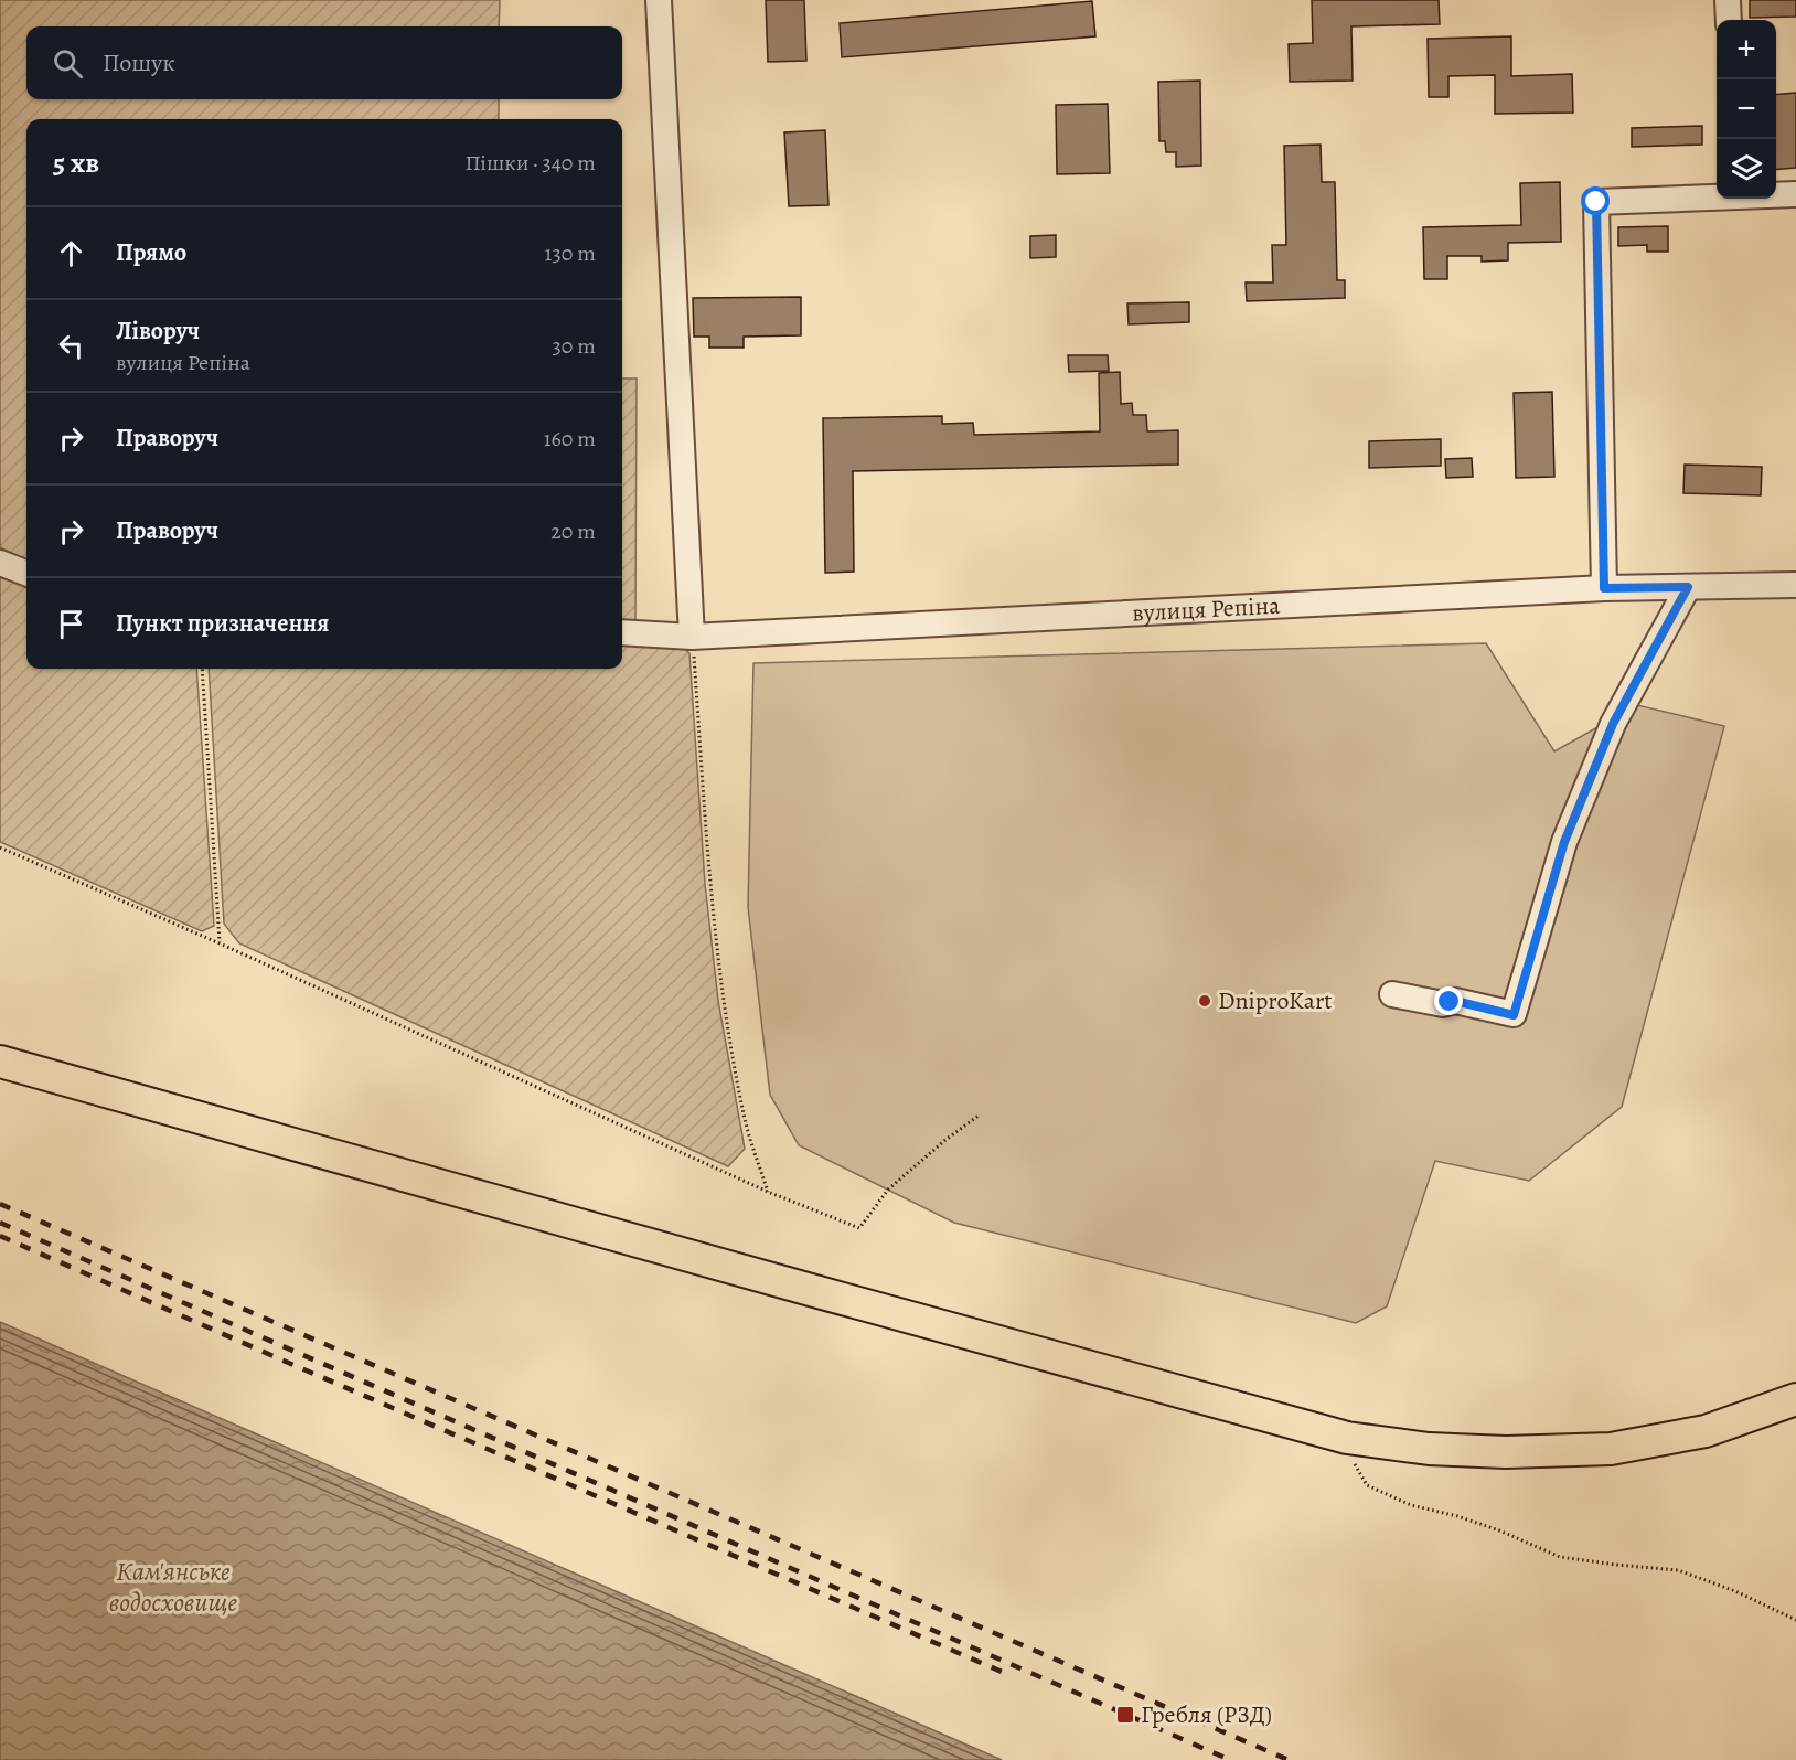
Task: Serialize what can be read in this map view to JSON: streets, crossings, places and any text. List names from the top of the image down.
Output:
{
  "streets": {
    "street": ["вулиця Репіна"]
  },
  "water": ["Кам'янське водосховище"],
  "places": {
    "other": ["DniproKart"],
    "transit": ["Гребля (РЗД)"]
  },
  "page": {
    "map_buttons": ["+", "−"],
    "search": "Пошук",
    "heading": ["5 хв", "Пішки · 340 m"],
    "list": [
      ["Прямо", "130 m"],
      ["Ліворуч", "вулиця Репіна", "30 m"],
      ["Праворуч", "160 m"],
      ["Праворуч", "20 m"],
      "Пункт призначення"
    ]
  }
}
